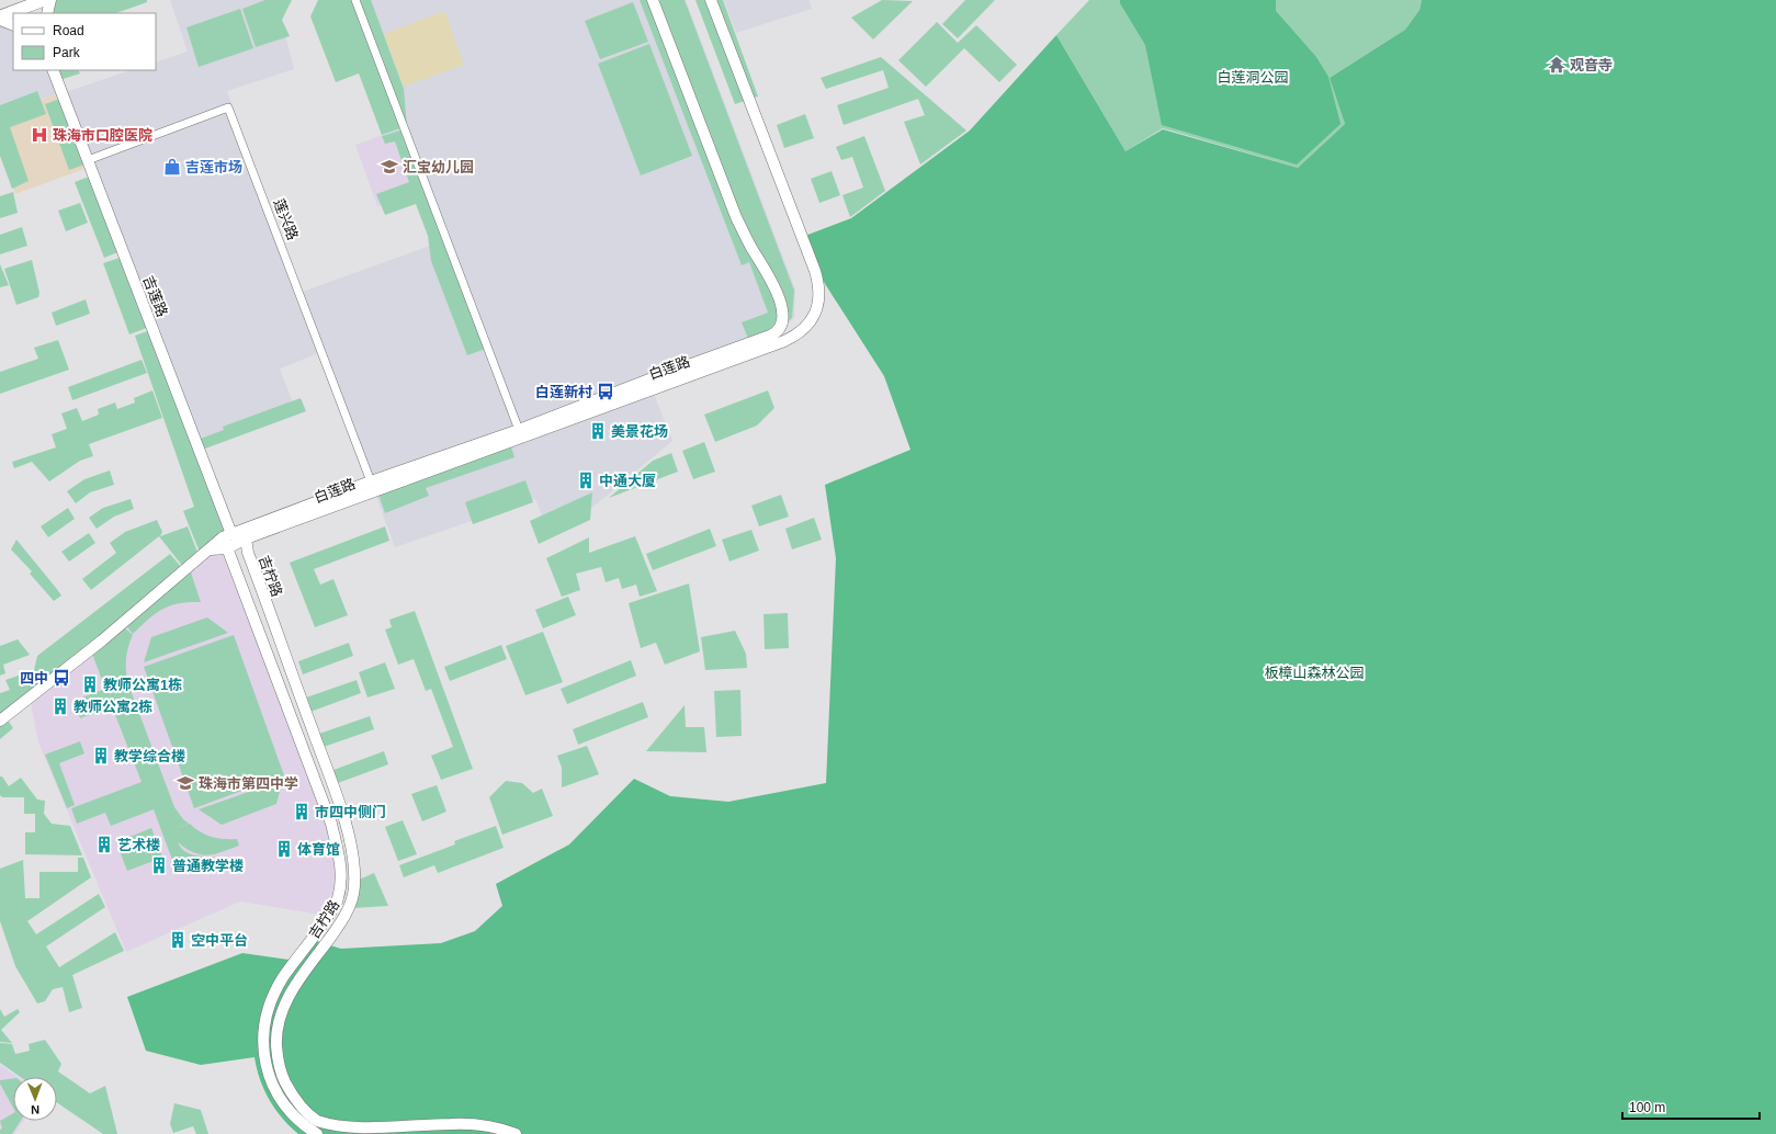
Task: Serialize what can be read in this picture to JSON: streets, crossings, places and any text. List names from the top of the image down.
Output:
{
  "streets": {
    "main road": ["吉莲路", "白莲路", "吉柠路"],
    "street": ["莲兴路"]
  },
  "crossings": [
    ["莲兴路", "吉莲路"],
    ["莲兴路", "白莲路"],
    ["吉莲路", "白莲路"],
    ["白莲路", "吉柠路"]
  ],
  "parks": ["白莲洞公园", "板樟山森林公园"],
  "places": {
    "temple": ["观音寺"],
    "hospital": ["珠海市口腔医院"],
    "shop": ["吉莲市场"],
    "school or university": ["汇宝幼儿园", "珠海市第四中学"],
    "bus stop": ["白莲新村", "四中"],
    "building": [
      "美景花场",
      "中通大厦",
      "教师公寓1栋",
      "教师公寓2栋",
      "教学综合楼",
      "市四中侧门",
      "艺术楼",
      "体育馆",
      "普通教学楼",
      "空中平台"
    ]
  },
  "legend": ["Road", "Park"],
  "scale_bar": "100 m",
  "north": "bottom"
}
